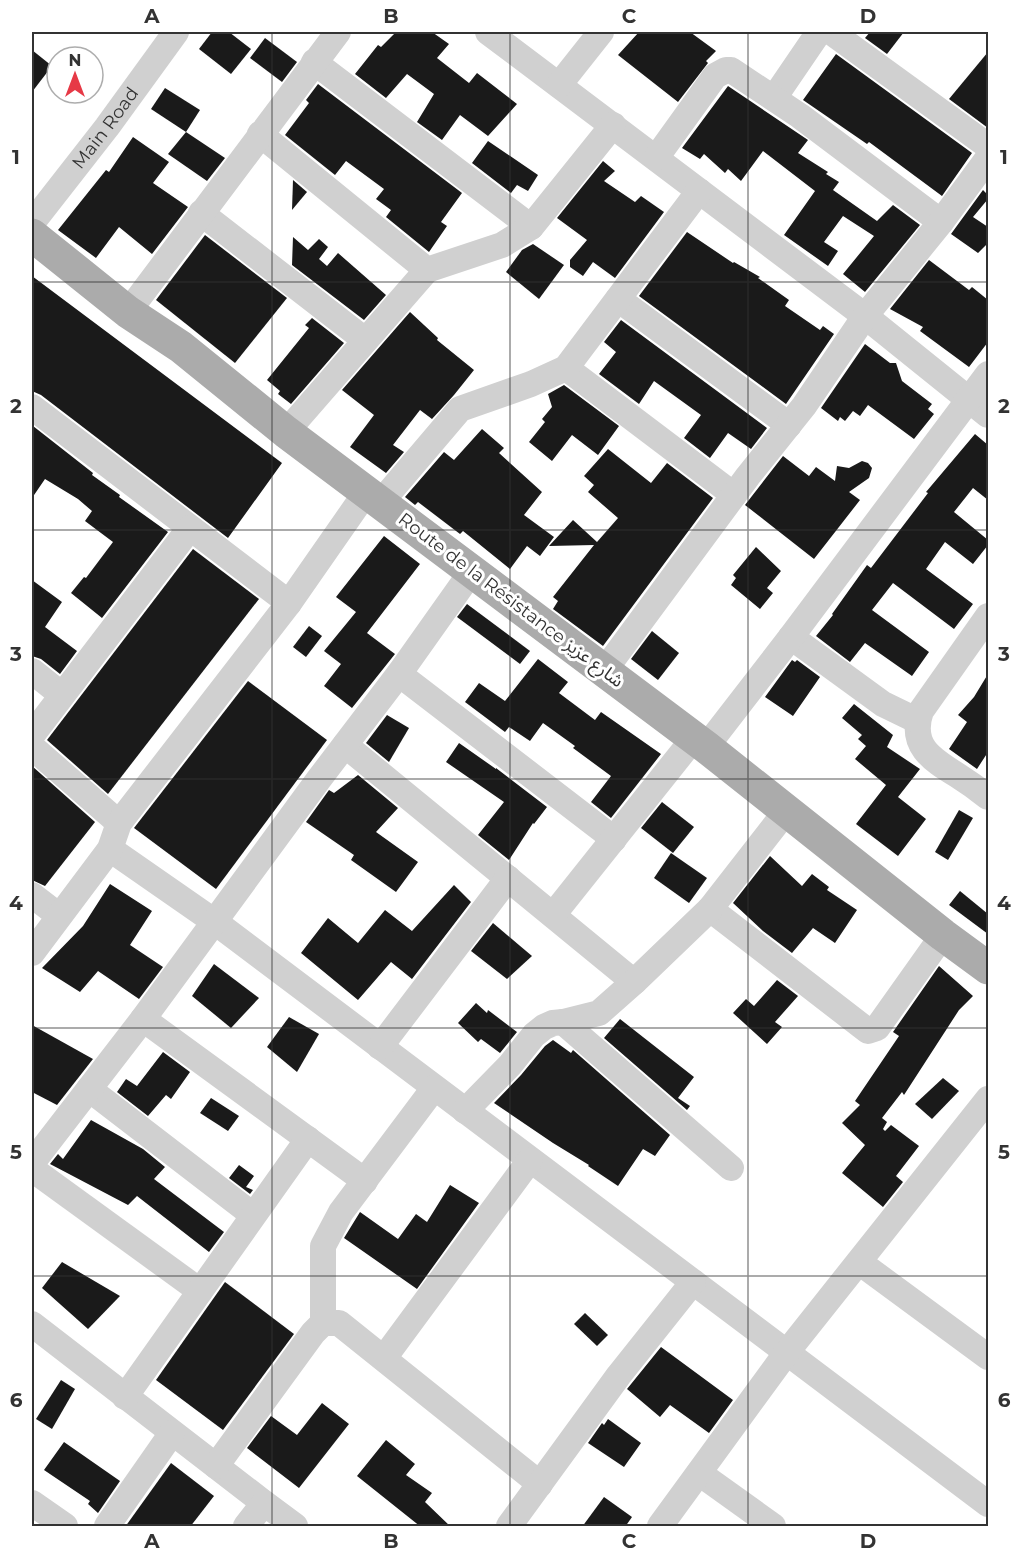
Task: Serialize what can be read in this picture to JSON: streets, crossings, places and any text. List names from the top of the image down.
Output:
{
  "streets": {
    "main road": ["Route de la Résistance شارع عزيز"],
    "street": ["Main Road"]
  },
  "north": "top",
  "grid": {
    "columns": [
      "A",
      "B",
      "C",
      "D"
    ],
    "rows": [
      "1",
      "2",
      "3",
      "4",
      "5",
      "6"
    ]
  }
}
